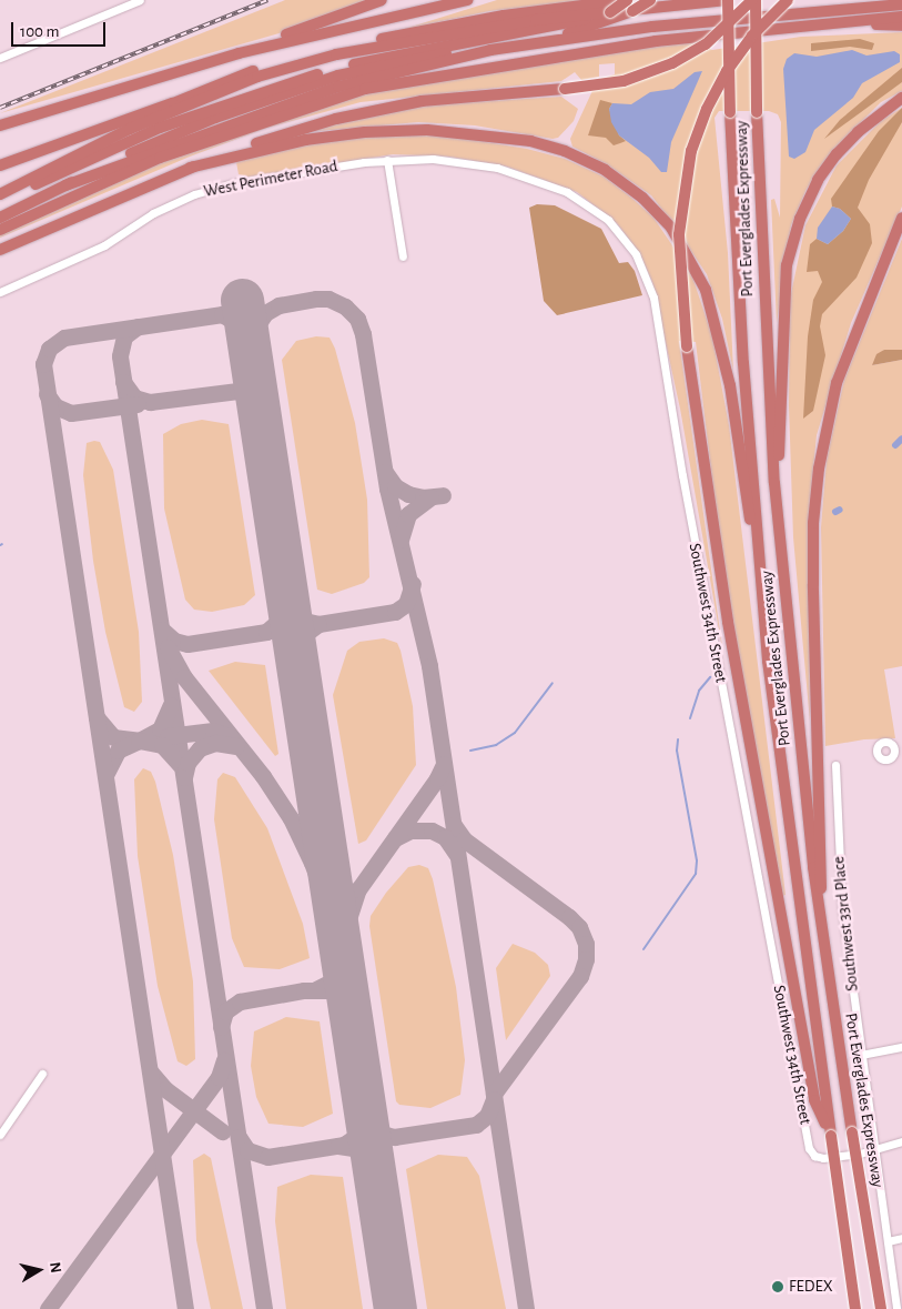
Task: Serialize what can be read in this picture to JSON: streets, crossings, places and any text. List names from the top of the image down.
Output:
{
  "streets": {
    "highway": ["Port Everglades Expressway"],
    "street": ["West Perimeter Road", "Southwest 34th Street", "Southwest 33rd Place"]
  },
  "crossings": [
    ["West Perimeter Road", "Southwest 34th Street"],
    ["Southwest 34th Street", "Southwest 33rd Place"]
  ],
  "places": ["FEDEX"],
  "scale_bar": "100 m",
  "north": "right"
}
